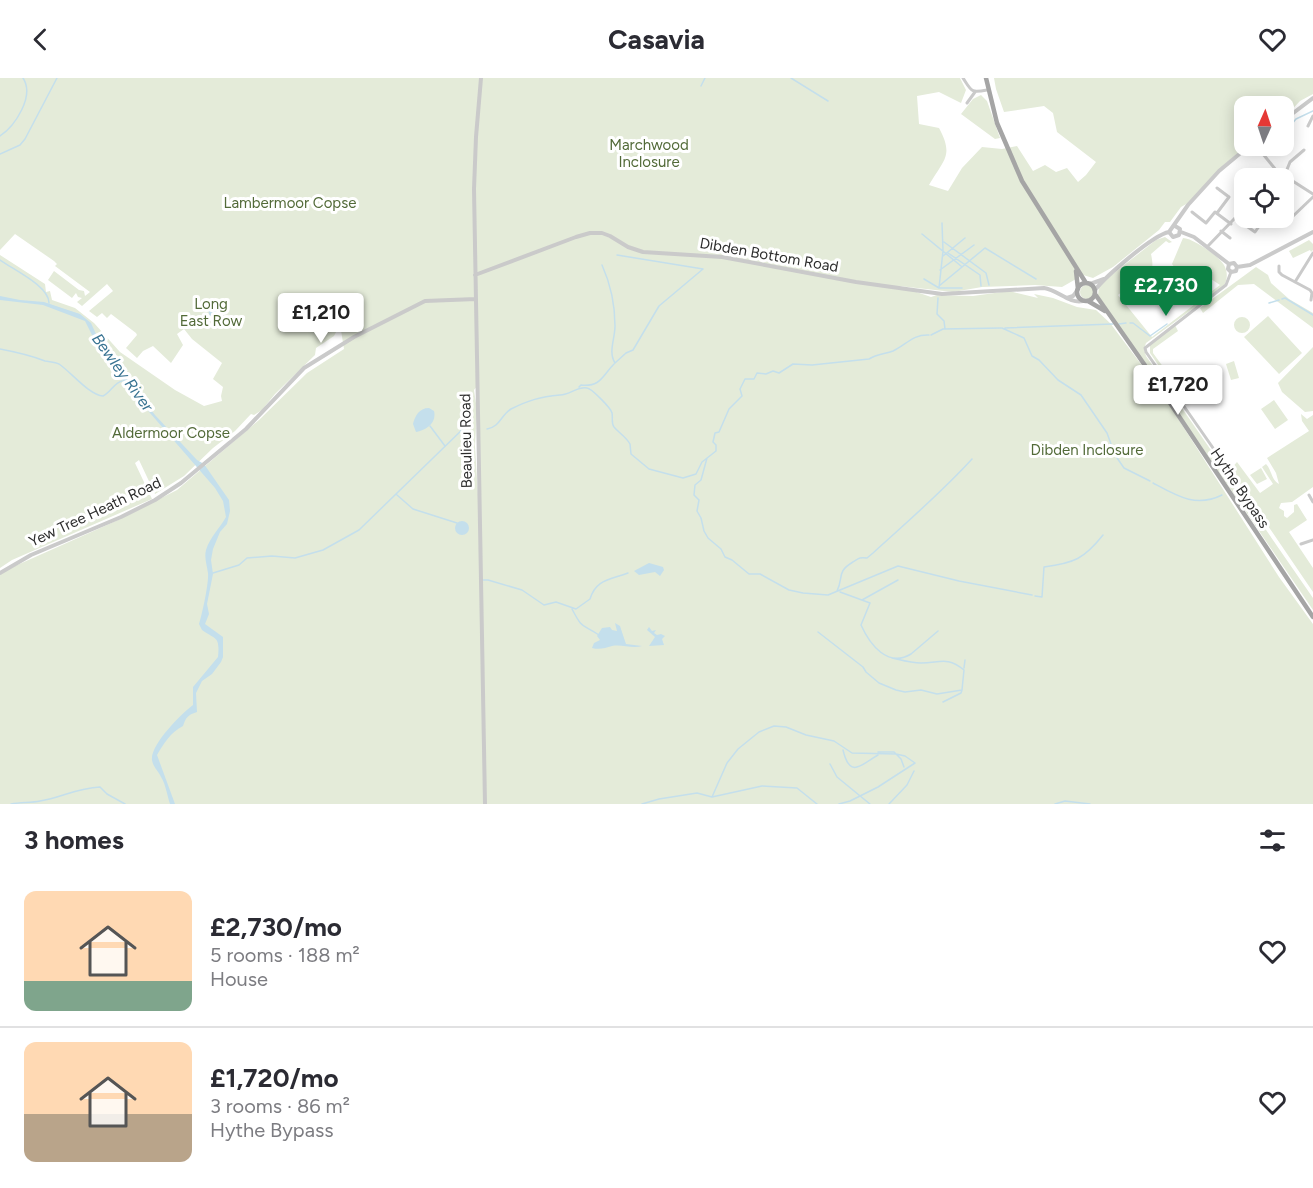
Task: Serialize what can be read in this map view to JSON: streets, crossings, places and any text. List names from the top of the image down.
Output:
{
  "streets": {
    "main road": ["Hythe Bypass"],
    "street": ["Dibden Bottom Road", "Beaulieu Road", "Yew Tree Heath Road"]
  },
  "crossings": [
    ["Dibden Bottom Road", "Beaulieu Road"],
    ["Dibden Bottom Road", "Hythe Bypass"],
    ["Beaulieu Road", "Yew Tree Heath Road"]
  ],
  "water": ["Bewley River"],
  "parks": [
    "Marchwood Inclosure",
    "Lambermoor Copse",
    "Long East Row",
    "Aldermoor Copse",
    "Dibden Inclosure"
  ],
  "north": "top",
  "page": {
    "header": "Casavia",
    "price": ["£2,730", "£1,210", "£1,720"],
    "heading": "3 homes",
    "list": [
      {
        "name": "£2,730/mo",
        "note": "5 rooms · 188 m² · House"
      },
      {
        "name": "£1,720/mo",
        "note": "3 rooms · 86 m² · Hythe Bypass"
      }
    ]
  }
}
